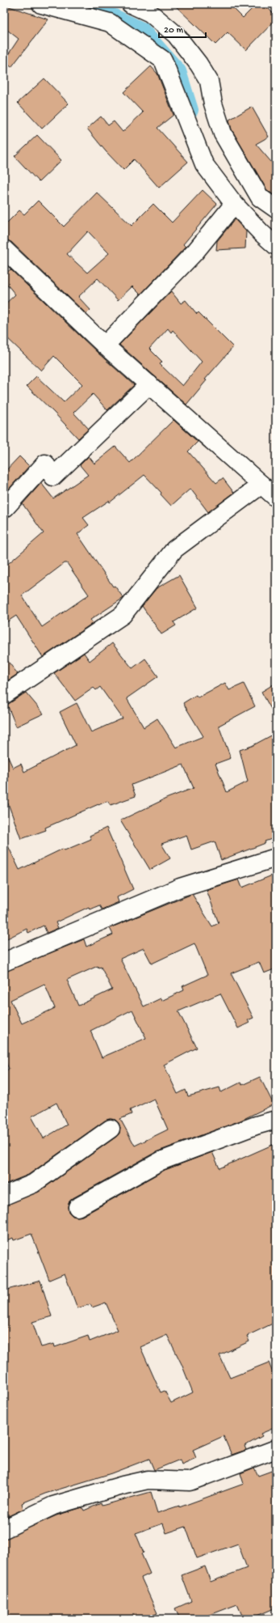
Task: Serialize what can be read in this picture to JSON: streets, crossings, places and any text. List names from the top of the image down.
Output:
{
  "scale_bar": "20 m"
}
